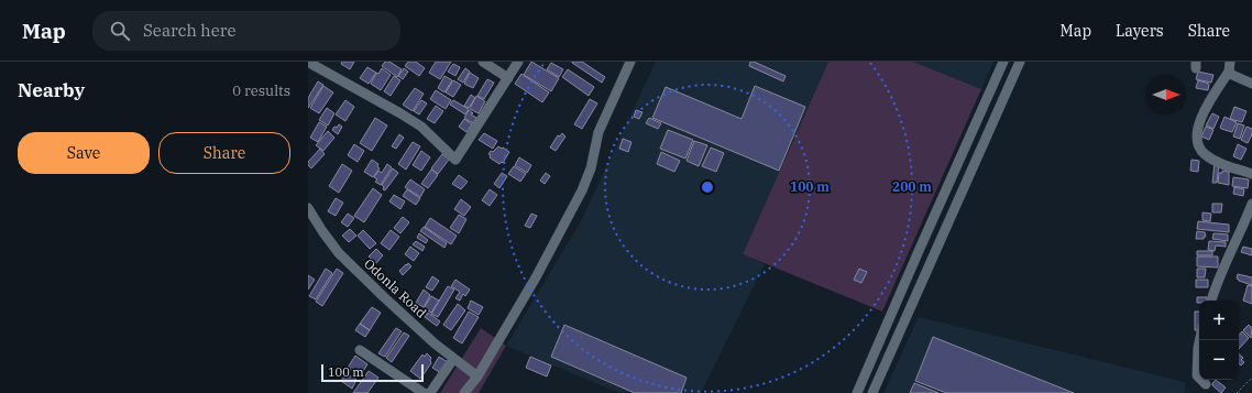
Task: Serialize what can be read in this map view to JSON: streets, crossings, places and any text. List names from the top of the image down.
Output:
{
  "streets": {
    "street": ["Odonla Road"]
  },
  "scale_bar": "100 m",
  "north": "right",
  "page": {
    "header": "Map",
    "search": "Search here",
    "nav": ["Map", "Layers", "Share"],
    "heading": ["Nearby", "0 results"],
    "buttons": ["Save", "Share"],
    "map_buttons": ["+", "−"],
    "scale": "100 m"
  },
  "rings": ["100 m", "200 m"]
}
